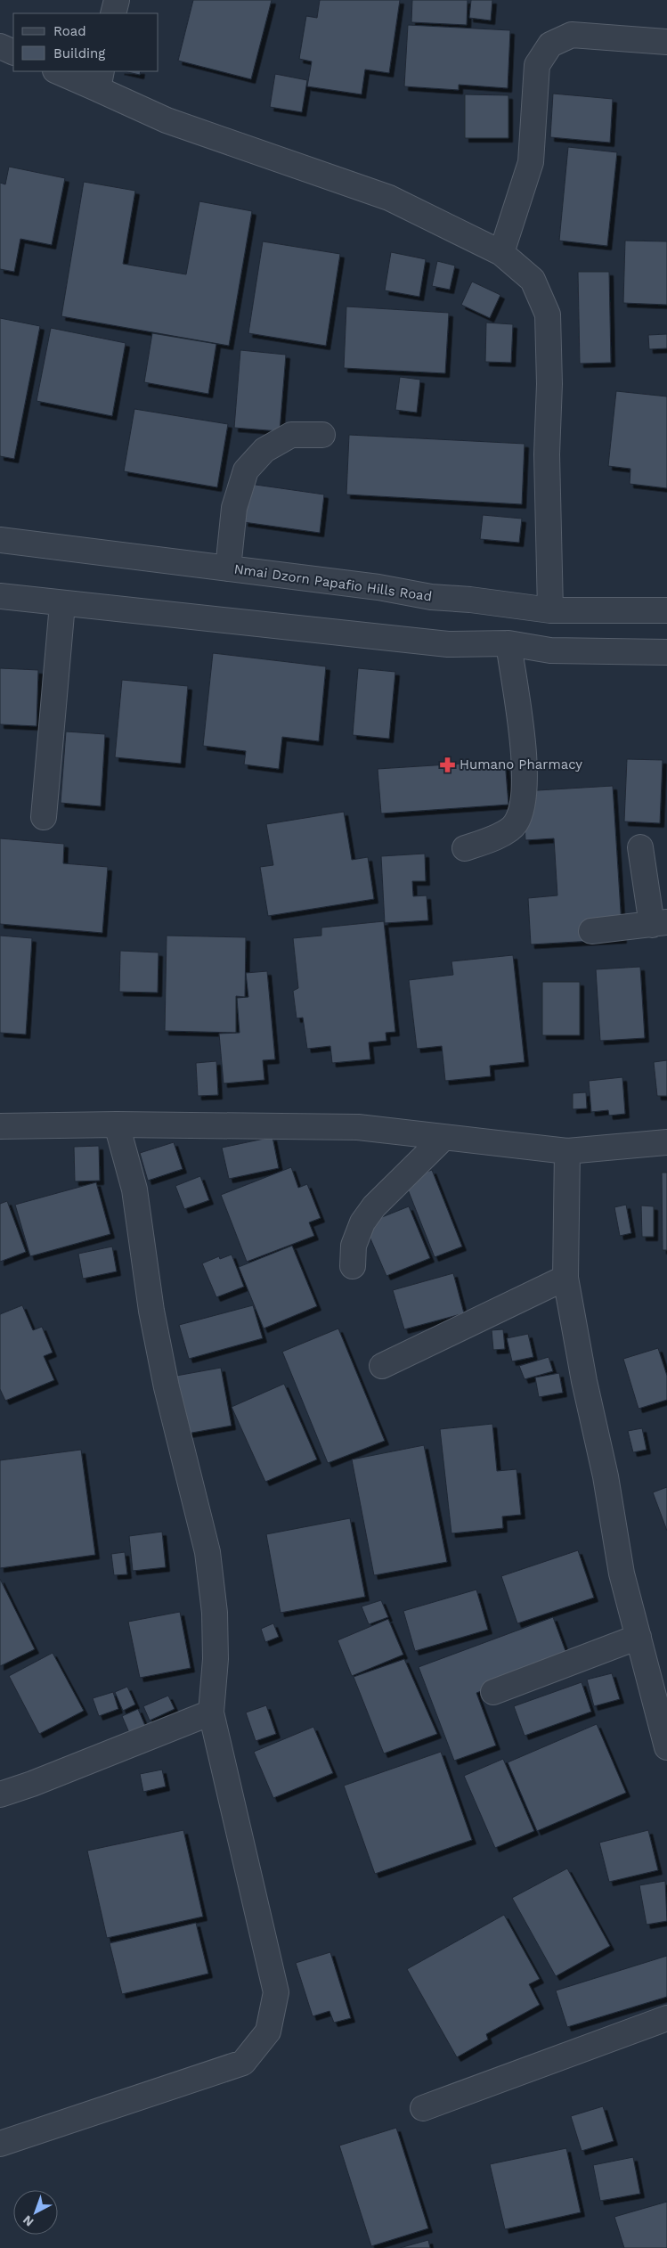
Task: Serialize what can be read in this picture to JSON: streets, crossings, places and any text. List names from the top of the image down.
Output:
{
  "streets": {
    "street": ["Nmai Dzorn Papafio Hills Road"]
  },
  "places": {
    "pharmacy": ["Humano Pharmacy"]
  },
  "legend": ["Road", "Building"],
  "north": "bottom left"
}
